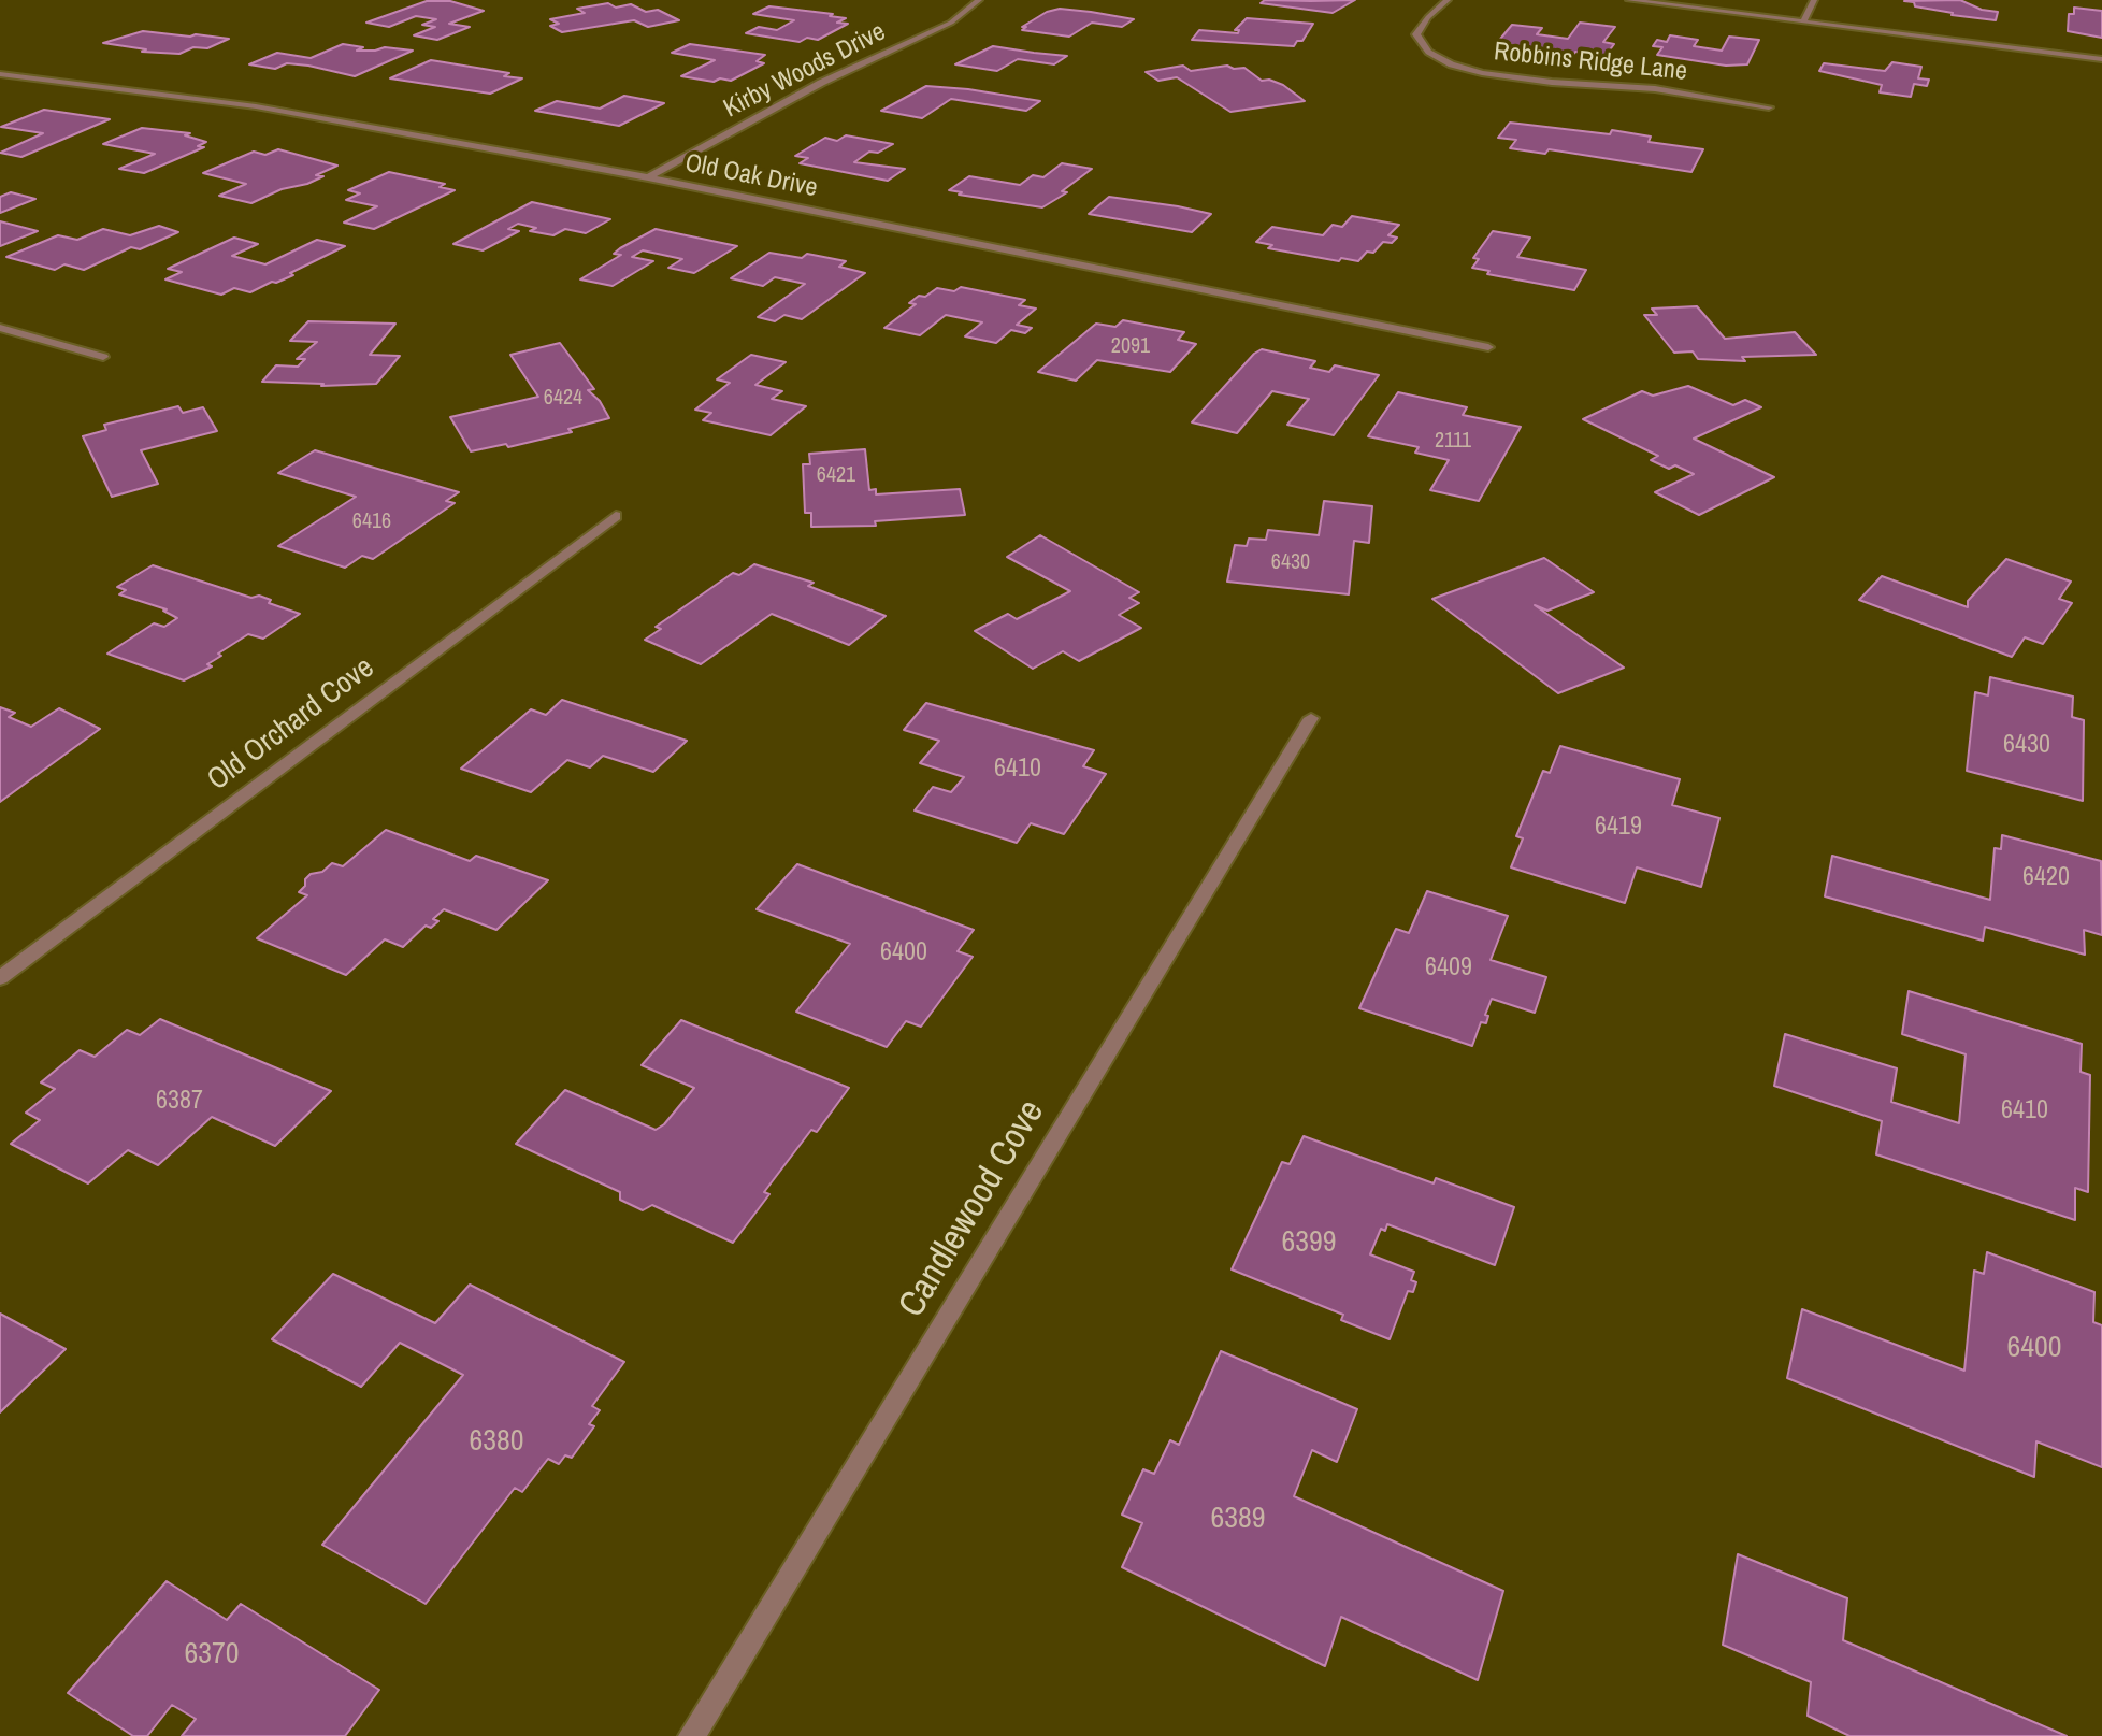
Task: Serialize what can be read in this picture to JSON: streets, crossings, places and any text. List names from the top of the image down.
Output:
{
  "streets": {
    "street": [
      "Robbins Ridge Lane",
      "Kirby Woods Drive",
      "Old Oak Drive",
      "Old Orchard Cove",
      "Candlewood Cove"
    ]
  },
  "crossings": [
    ["Kirby Woods Drive", "Old Oak Drive"]
  ],
  "house_numbers": [
    "2091",
    "6424",
    "2111",
    "6421",
    "6416",
    "6430",
    "6430",
    "6410",
    "6419",
    "6420",
    "6400",
    "6409",
    "6387",
    "6410",
    "6399",
    "6400",
    "6380",
    "6389",
    "6370"
  ]
}
